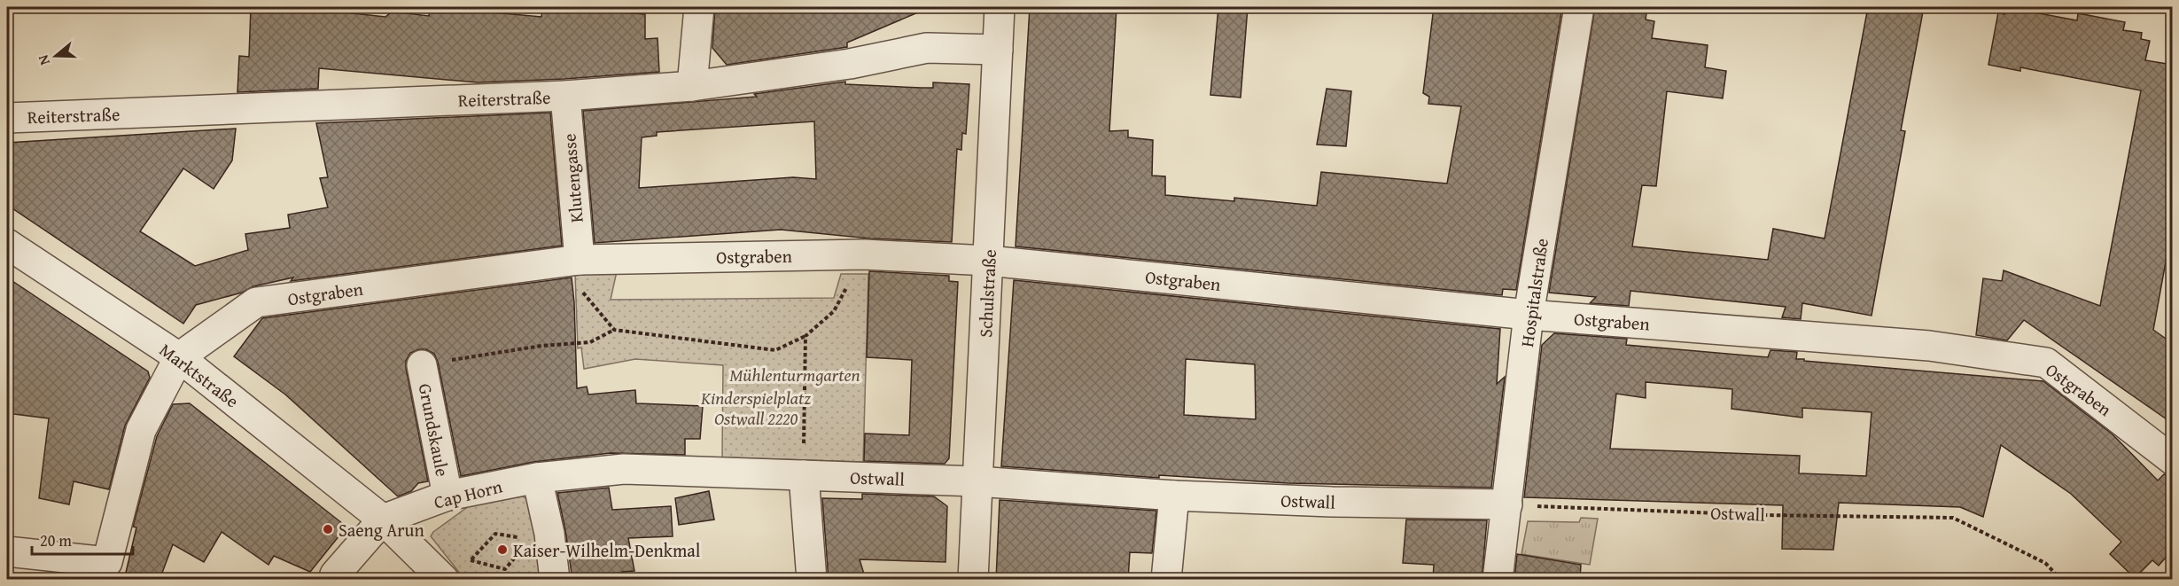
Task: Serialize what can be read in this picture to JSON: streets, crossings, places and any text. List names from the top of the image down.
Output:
{
  "streets": {
    "street": [
      "Reiterstraße",
      "Klutengasse",
      "Ostgraben",
      "Hospitalstraße",
      "Schulstraße",
      "Marktstraße",
      "Grundskaule",
      "Ostwall",
      "Cap Horn"
    ]
  },
  "crossings": [
    ["Reiterstraße", "Klutengasse"],
    ["Reiterstraße", "Schulstraße"],
    ["Klutengasse", "Ostgraben"],
    ["Ostgraben", "Hospitalstraße"],
    ["Ostgraben", "Schulstraße"],
    ["Ostgraben", "Marktstraße"],
    ["Hospitalstraße", "Ostwall"],
    ["Schulstraße", "Ostwall"],
    ["Marktstraße", "Cap Horn"],
    ["Grundskaule", "Cap Horn"],
    ["Ostwall", "Cap Horn"]
  ],
  "parks": ["Mühlenturmgarten", "Kinderspielplatz Ostwall 2220"],
  "places": ["Saeng Arun", "Kaiser-Wilhelm-Denkmal"],
  "scale_bar": "20 m",
  "north": "left"
}
